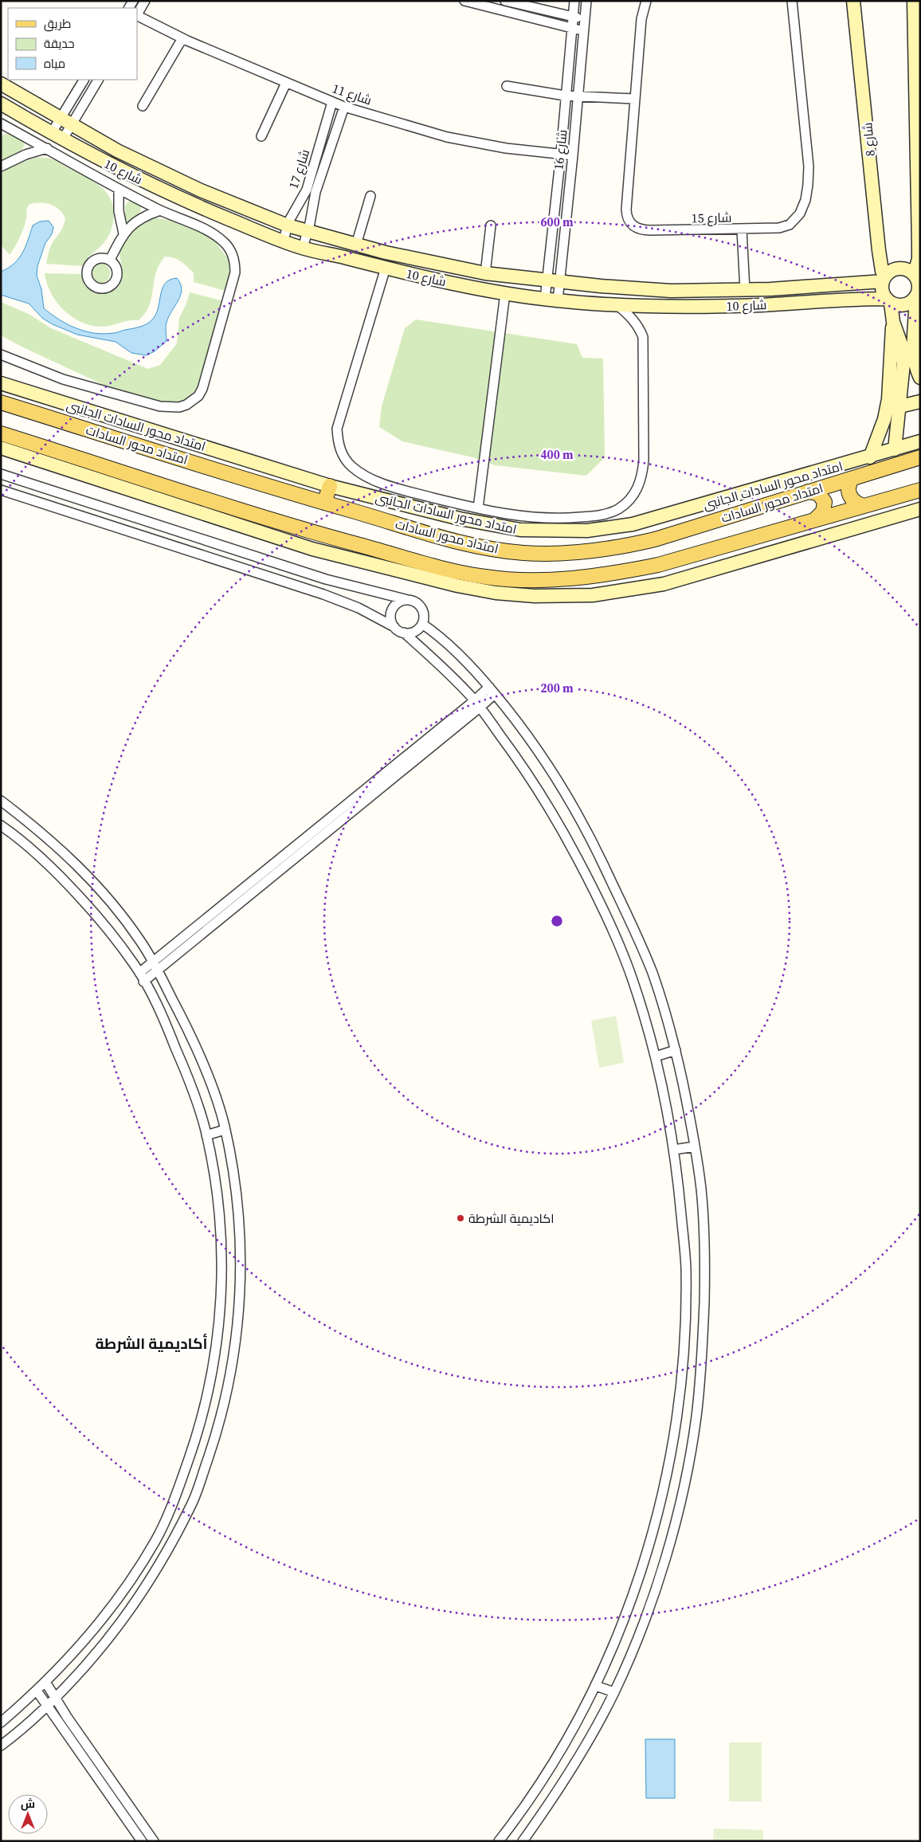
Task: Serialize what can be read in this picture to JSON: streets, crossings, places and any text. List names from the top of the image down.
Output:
{
  "streets": {
    "main road": ["امتداد محور السادات"],
    "street": [
      "شارع 11",
      "شارع 8",
      "شارع 16",
      "شارع 17",
      "شارع 10",
      "شارع 15",
      "امتداد محور السادات الجانبى"
    ]
  },
  "crossings": [
    ["شارع 11", "شارع 16"],
    ["شارع 11", "شارع 17"],
    ["شارع 8", "شارع 10"],
    ["شارع 16", "شارع 10"],
    ["شارع 17", "شارع 10"]
  ],
  "districts": ["أكاديمية الشرطة"],
  "places": ["اكاديمية الشرطة"],
  "legend": ["طريق", "حديقة", "مياه"],
  "north": "top",
  "rings": ["600 m", "400 m", "200 m"]
}
